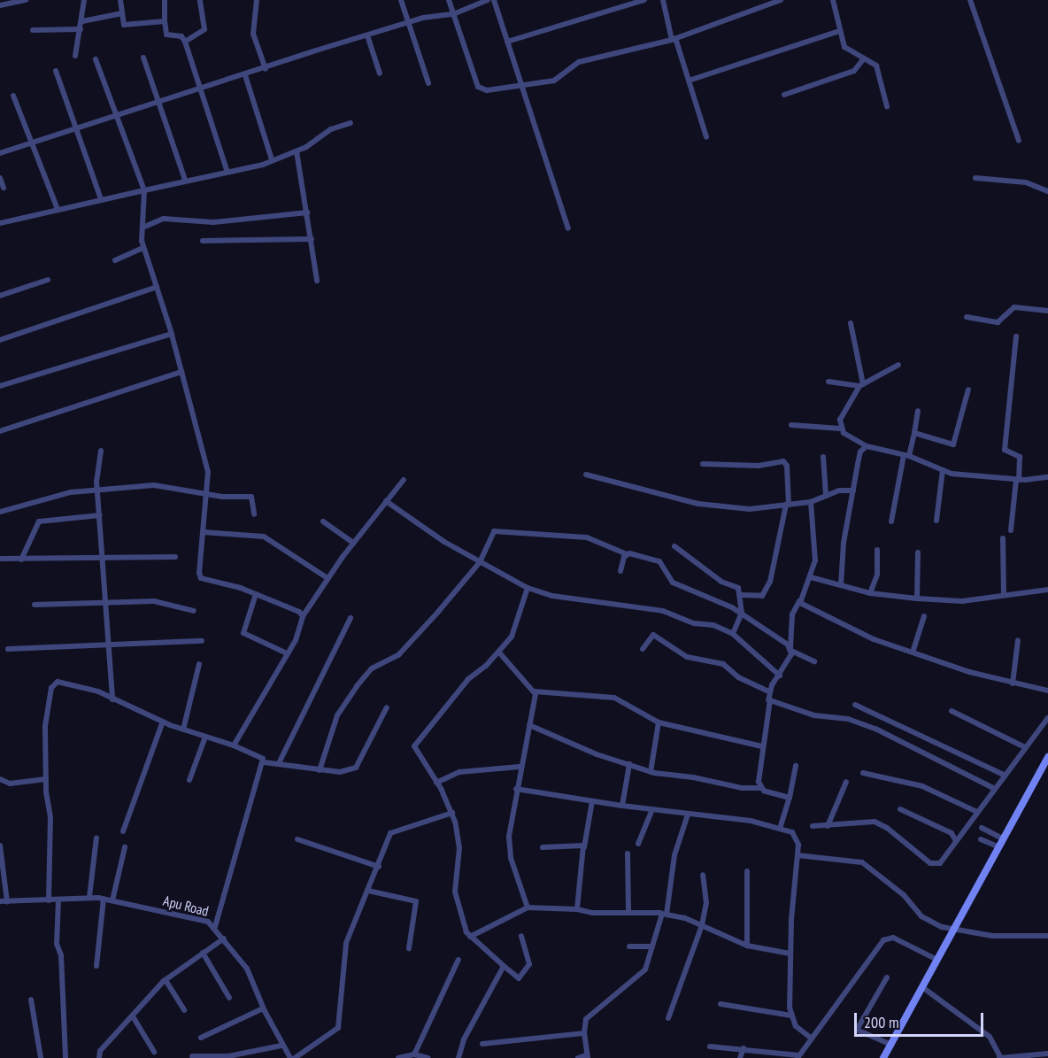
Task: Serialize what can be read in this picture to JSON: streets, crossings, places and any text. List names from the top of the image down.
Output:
{
  "streets": {
    "street": ["Apu Road"]
  },
  "scale_bar": "200 m"
}
